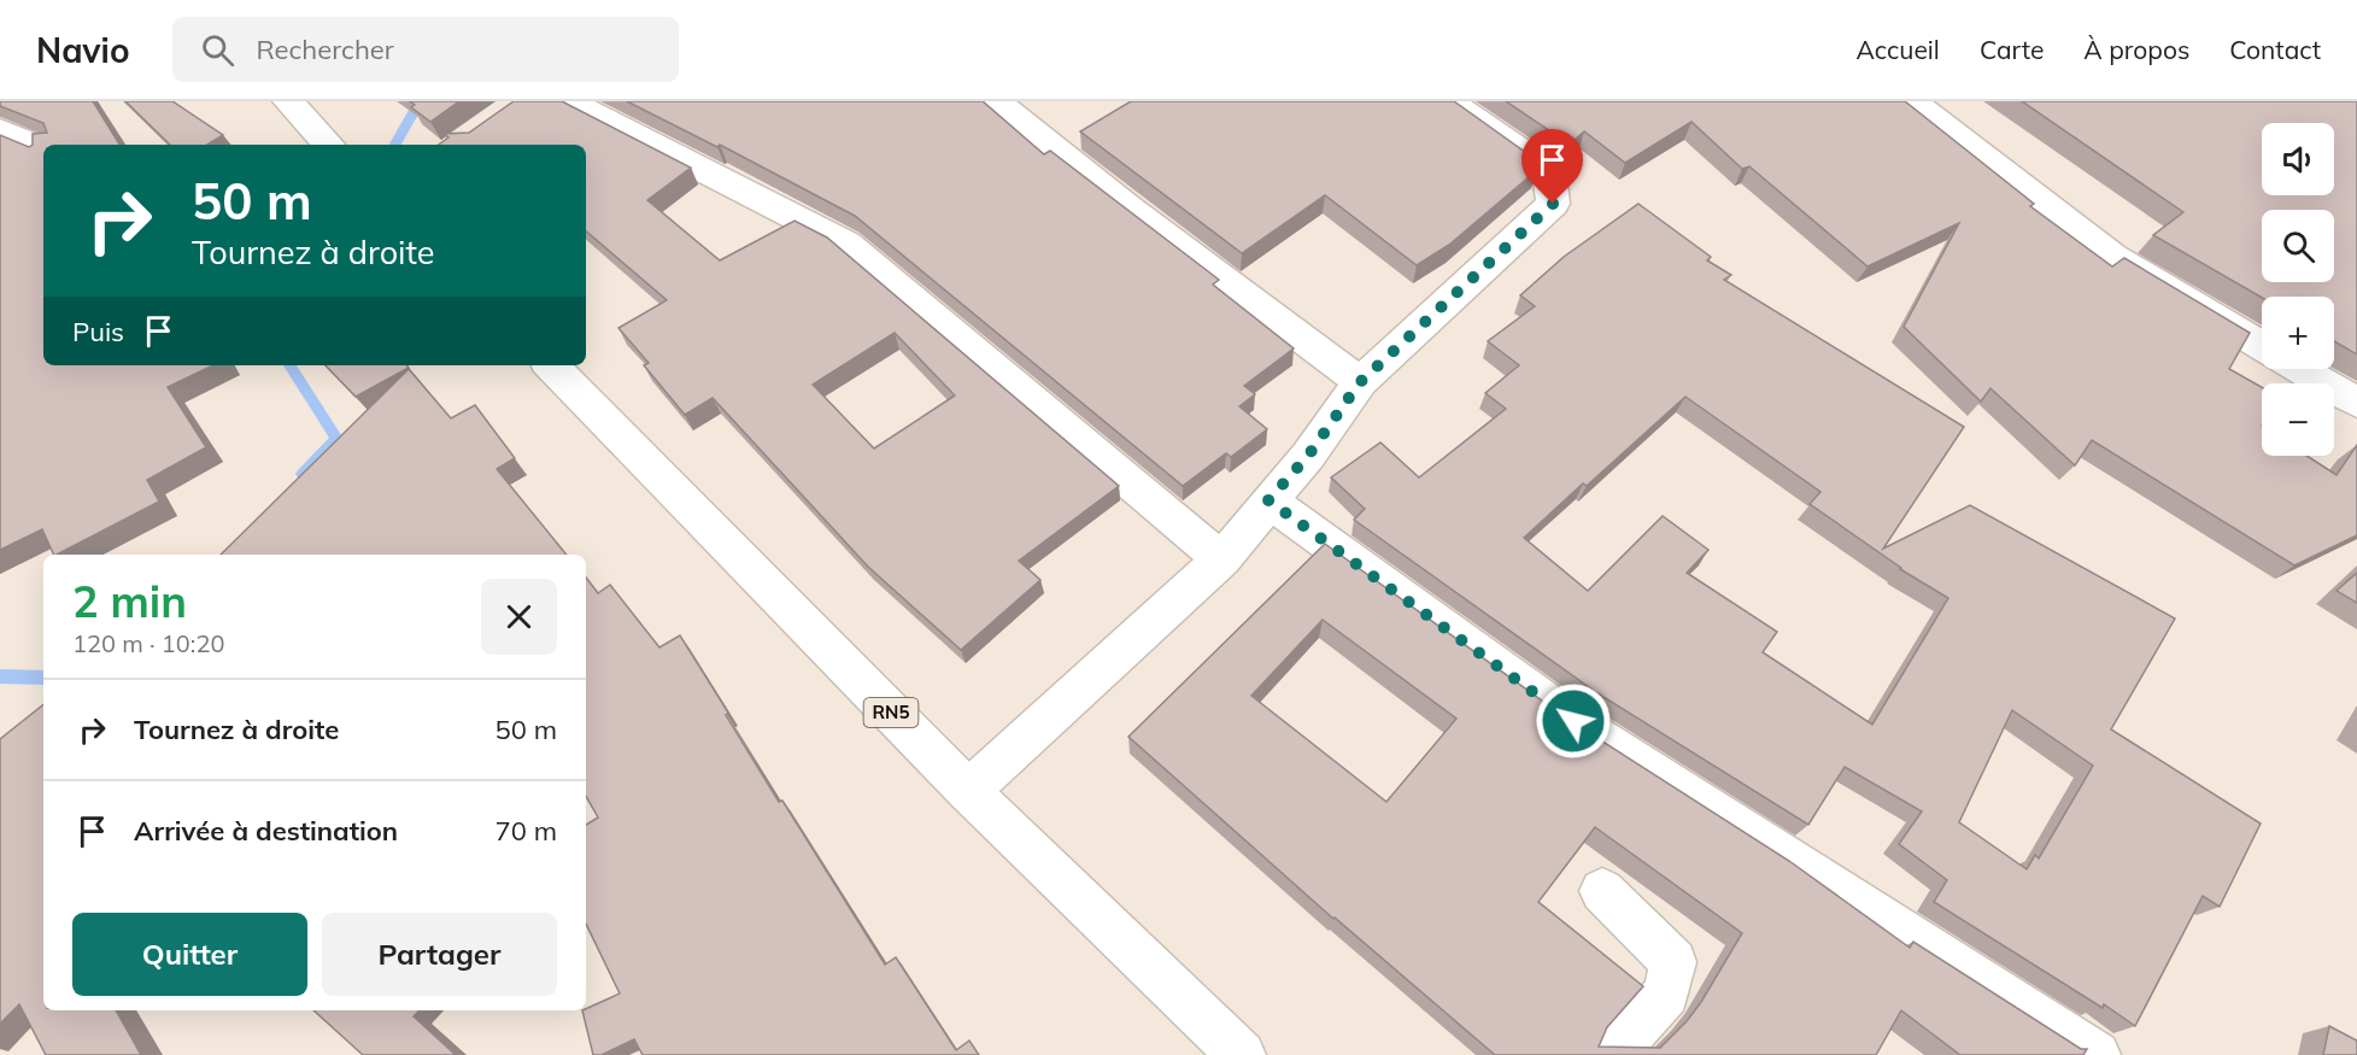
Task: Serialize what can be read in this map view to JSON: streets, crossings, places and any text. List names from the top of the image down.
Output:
{
  "streets": {
    "main road": ["RN5"]
  },
  "page": {
    "header": "Navio",
    "search": "Rechercher",
    "nav": [
      "Accueil",
      "Carte",
      "À propos",
      "Contact"
    ],
    "map_buttons": ["+", "−"],
    "turn": ["50 m", "Tournez à droite"],
    "then": "Puis",
    "heading": ["2 min", "120 m · 10:20"],
    "list": [
      {
        "name": "Tournez à droite",
        "value": "50 m"
      },
      {
        "name": "Arrivée à destination",
        "value": "70 m"
      }
    ],
    "buttons": ["Quitter", "Partager"]
  }
}
